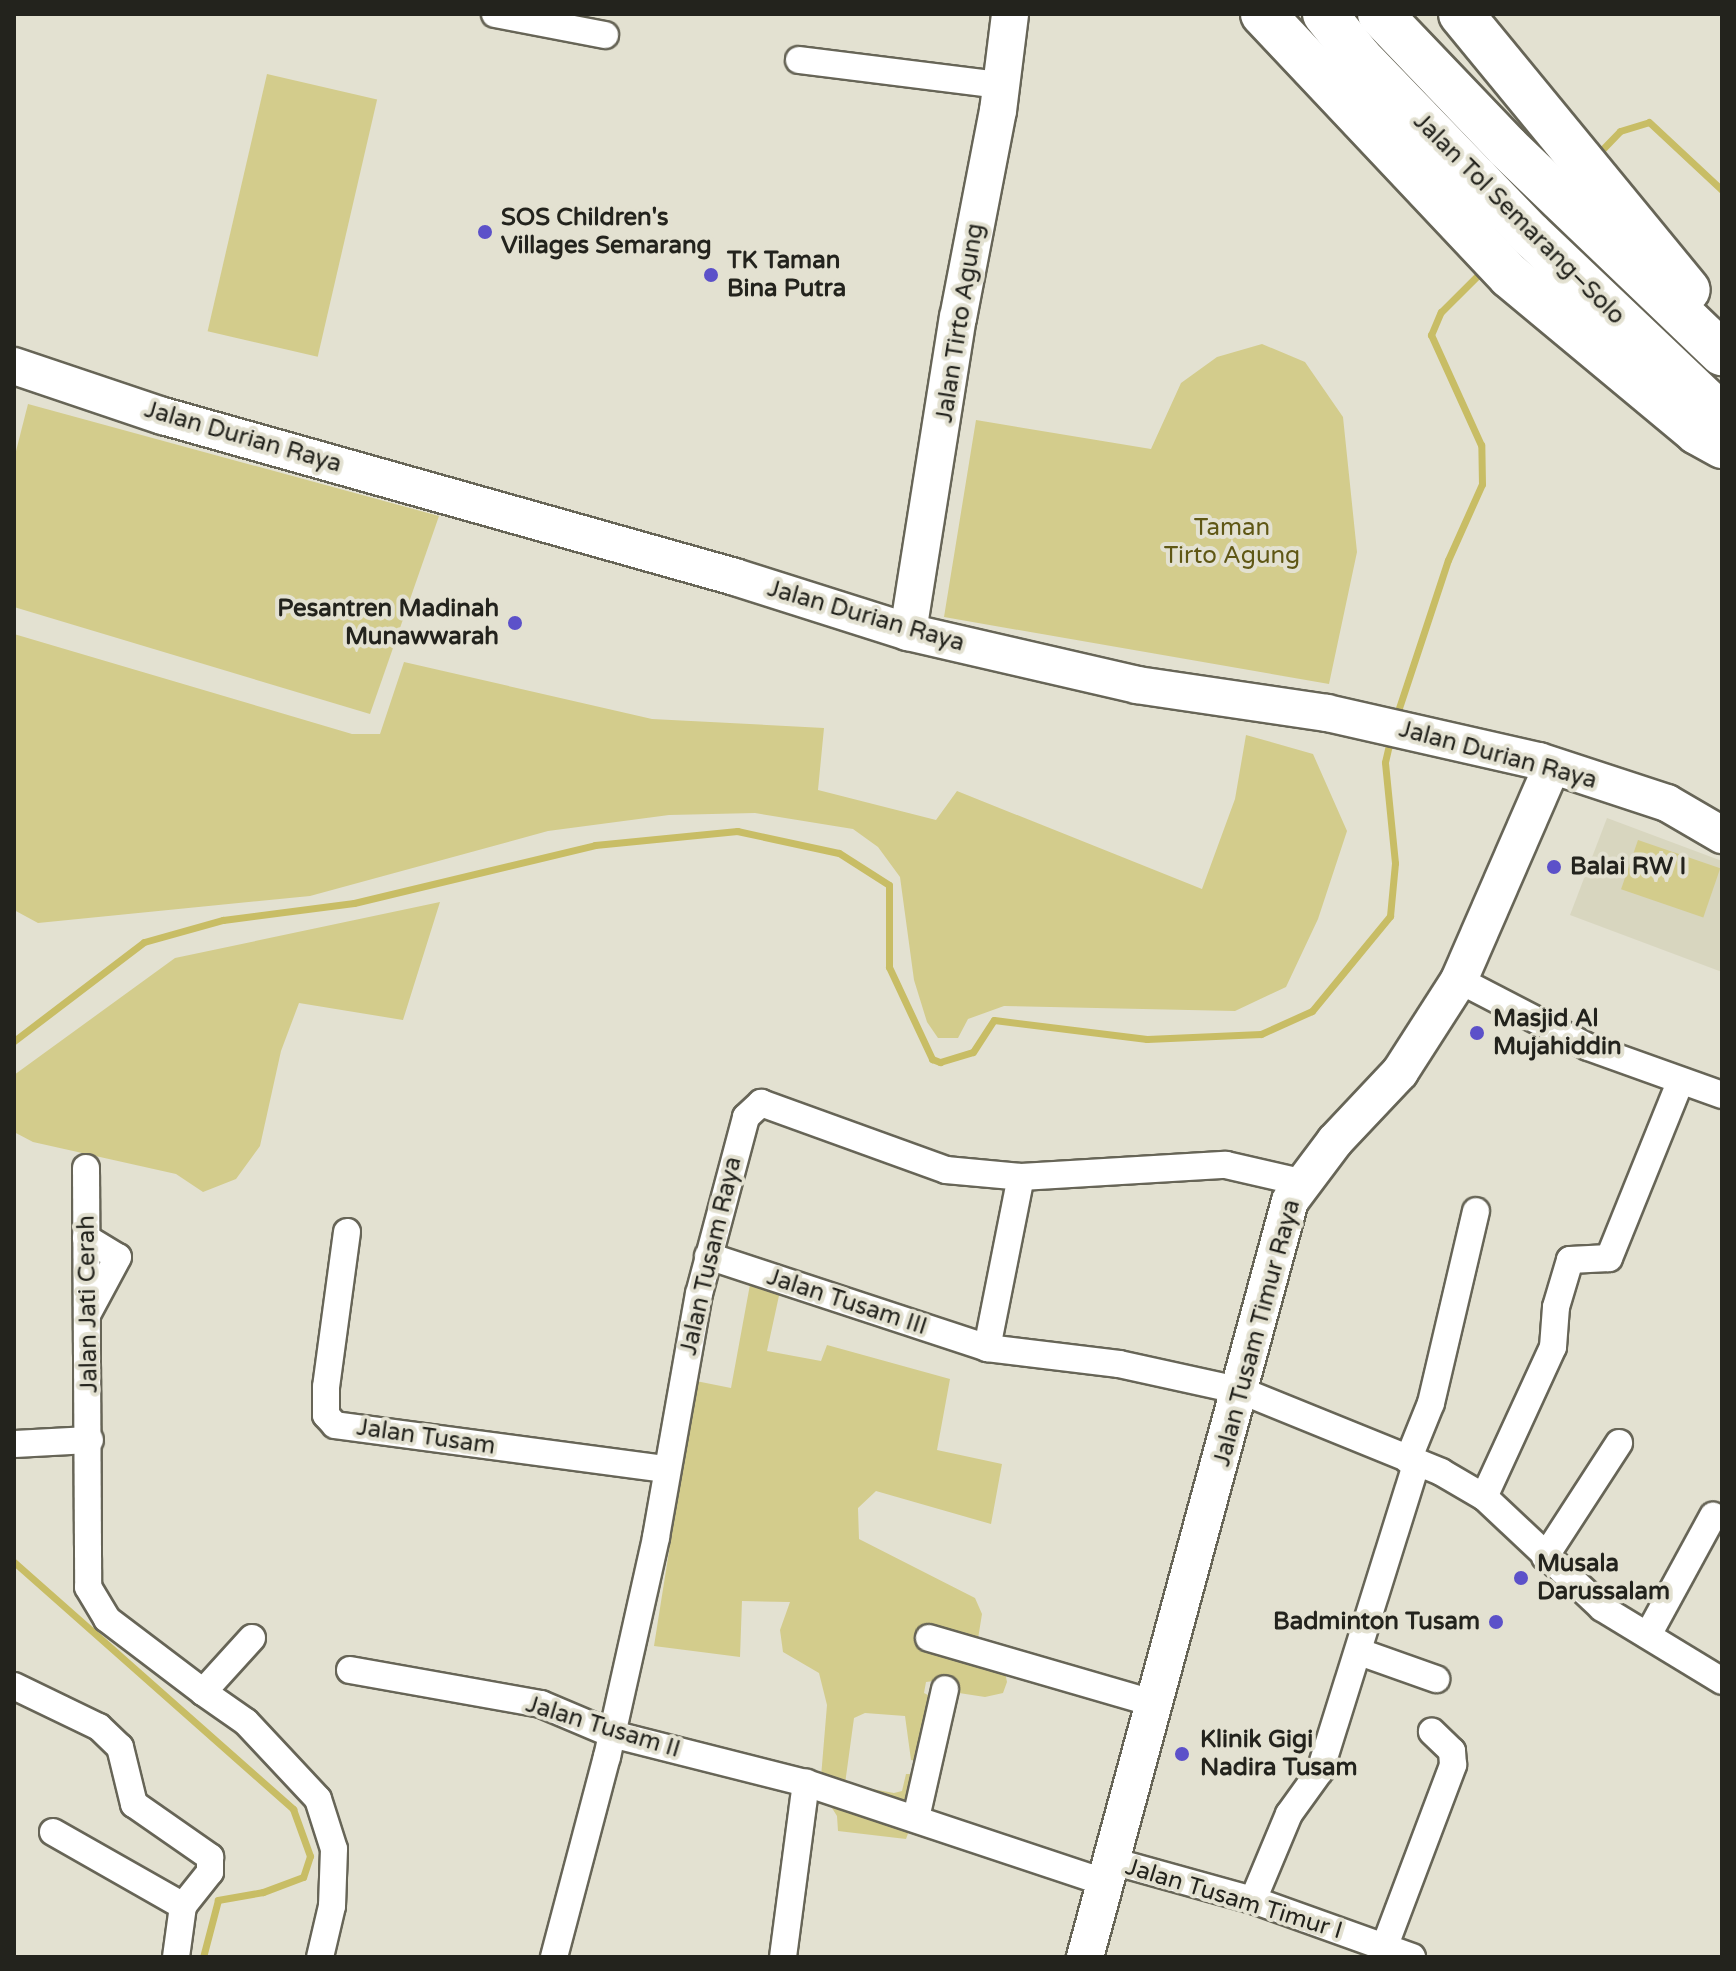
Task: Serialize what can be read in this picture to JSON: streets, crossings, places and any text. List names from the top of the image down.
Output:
{
  "streets": {
    "highway": ["Jalan Tol Semarang–Solo"],
    "main road": ["Jalan Tirto Agung", "Jalan Durian Raya", "Jalan Tusam Timur Raya"],
    "street": [
      "Jalan Tusam Raya",
      "Jalan Tusam III",
      "Jalan Jati Cerah",
      "Jalan Tusam",
      "Jalan Tusam II",
      "Jalan Tusam Timur I"
    ]
  },
  "crossings": [
    ["Jalan Tirto Agung", "Jalan Durian Raya"],
    ["Jalan Durian Raya", "Jalan Tusam Timur Raya"],
    ["Jalan Tusam Raya", "Jalan Tusam III"],
    ["Jalan Tusam Raya", "Jalan Tusam Timur Raya"],
    ["Jalan Tusam Raya", "Jalan Tusam"],
    ["Jalan Tusam Raya", "Jalan Tusam II"],
    ["Jalan Tusam III", "Jalan Tusam Timur Raya"],
    ["Jalan Tusam Timur Raya", "Jalan Tusam II"],
    ["Jalan Tusam Timur Raya", "Jalan Tusam Timur I"],
    ["Jalan Tusam II", "Jalan Tusam Timur I"]
  ],
  "parks": ["Taman Tirto Agung"],
  "places": [
    "SOS Children's Villages Semarang",
    "TK Taman Bina Putra",
    "Pesantren Madinah Munawwarah",
    "Balai RW I",
    "Masjid Al Mujahiddin",
    "Musala Darussalam",
    "Badminton Tusam",
    "Klinik Gigi Nadira Tusam"
  ]
}
